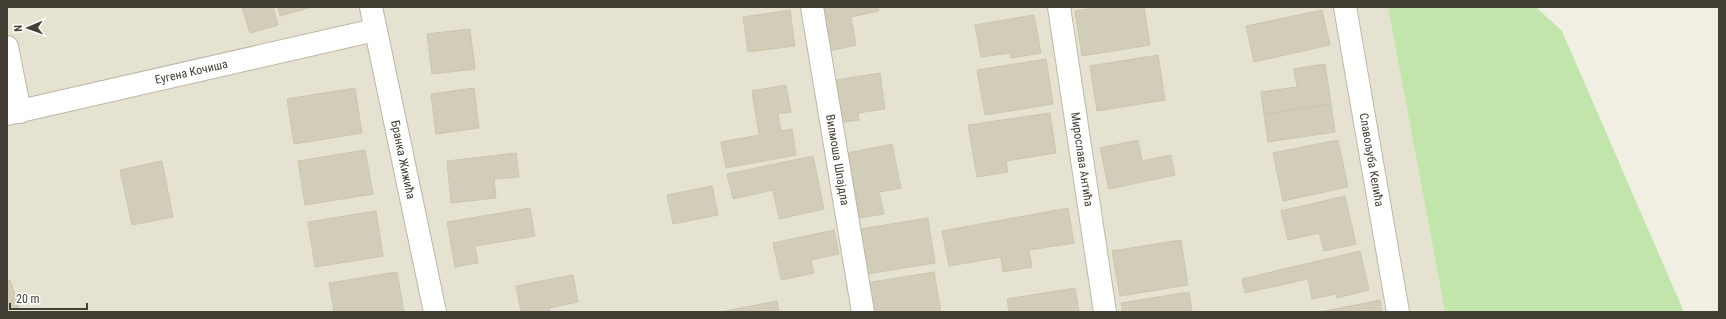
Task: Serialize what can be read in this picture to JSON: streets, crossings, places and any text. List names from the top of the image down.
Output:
{
  "streets": {
    "street": [
      "Еугена Кочиша",
      "Бранка Жижића",
      "Вилмоша Шпајдла",
      "Мирослава Антића",
      "Славољуба Келића"
    ]
  },
  "crossings": [
    ["Еугена Кочиша", "Бранка Жижића"]
  ],
  "scale_bar": "20 m",
  "north": "left"
}
